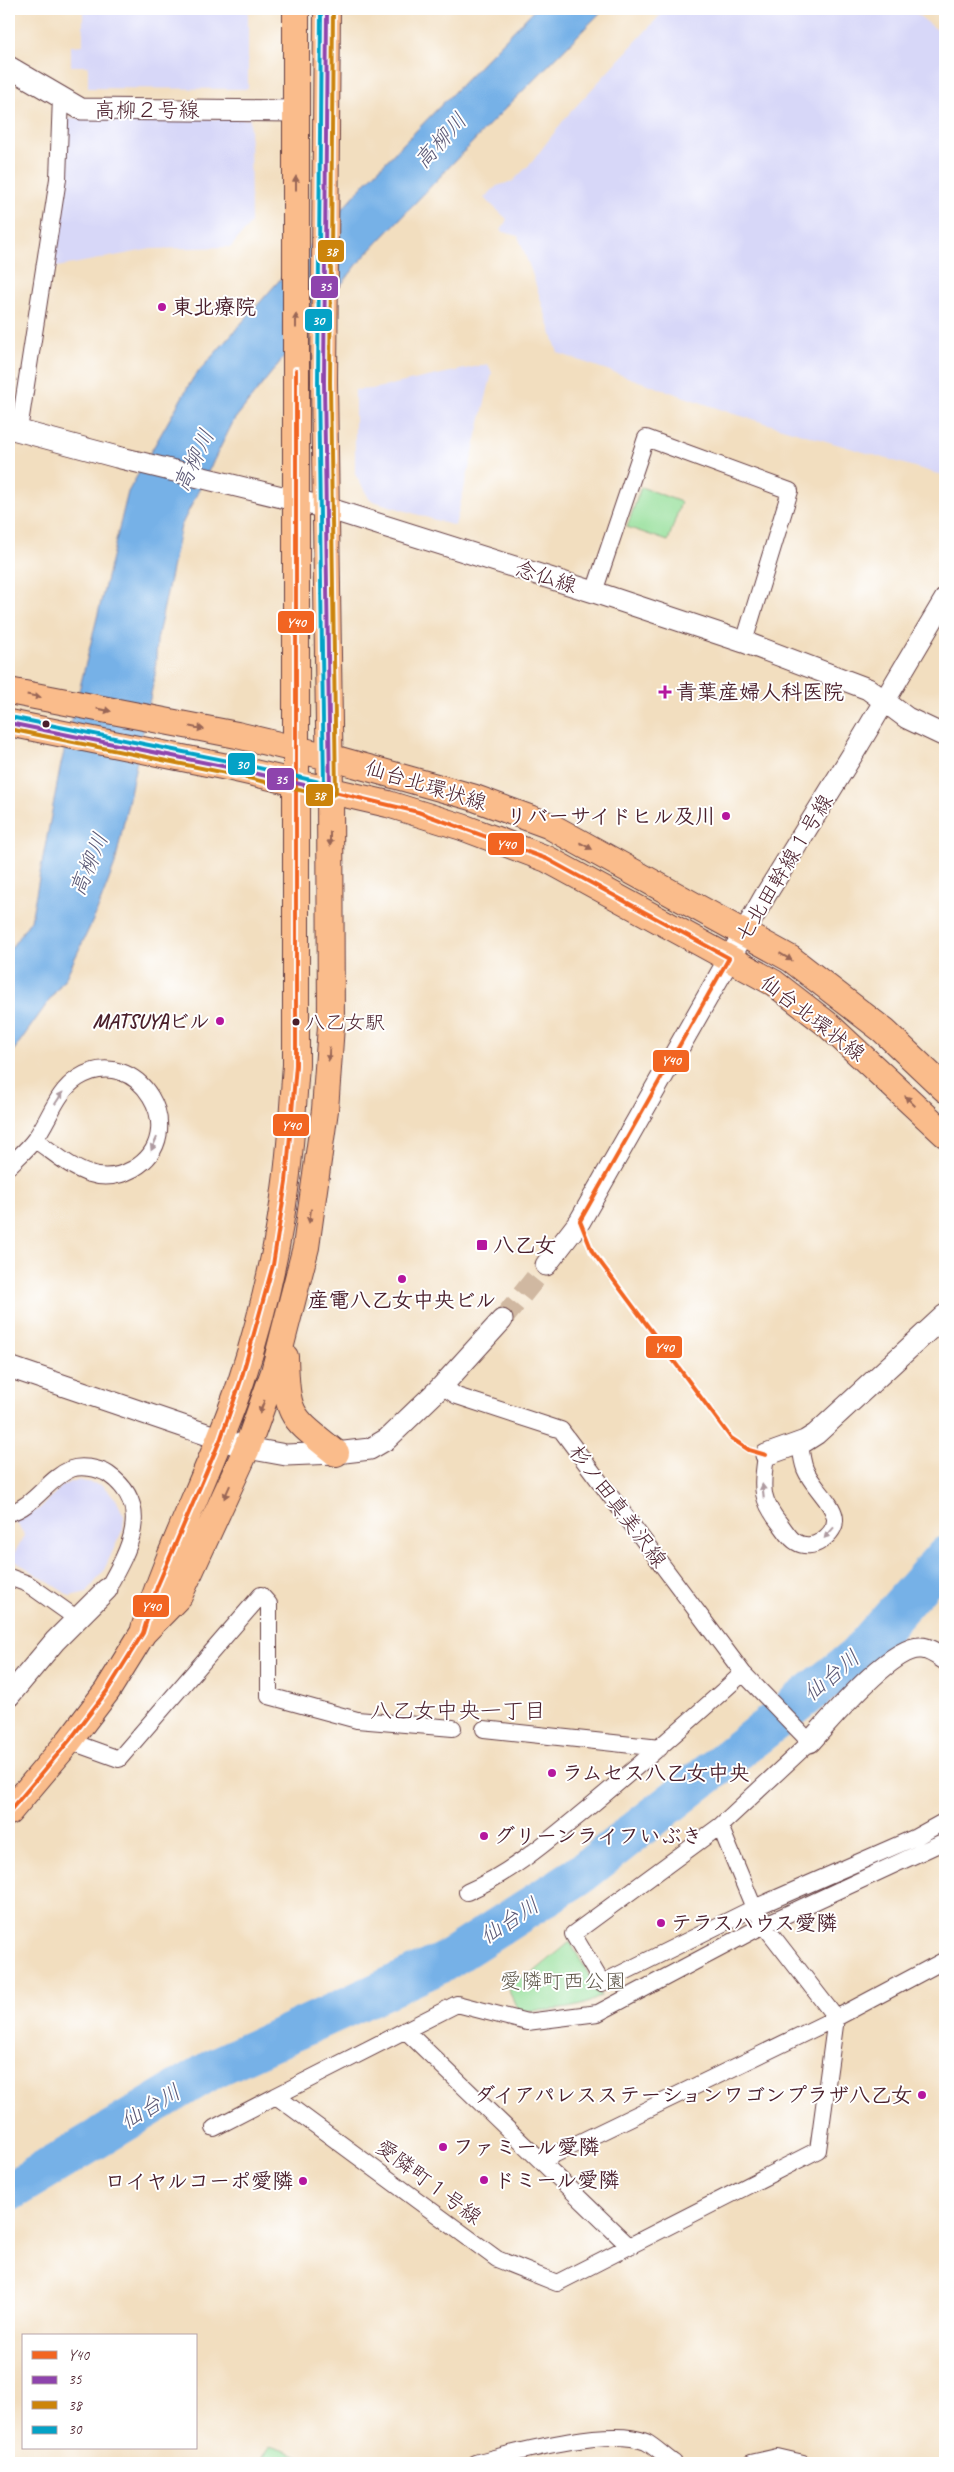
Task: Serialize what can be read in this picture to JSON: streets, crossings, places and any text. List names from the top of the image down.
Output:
{
  "streets": {
    "main road": ["仙台北環状線"],
    "street": [
      "高柳２号線",
      "念仏線",
      "七北田幹線１号線",
      "杉ノ田真美沢線",
      "愛隣町１号線"
    ]
  },
  "crossings": [
    ["念仏線", "七北田幹線１号線"],
    ["仙台北環状線", "七北田幹線１号線"]
  ],
  "districts": ["八乙女中央一丁目"],
  "water": ["高柳川", "仙台川"],
  "parks": ["愛隣町西公園"],
  "places": {
    "other": [
      "東北療院",
      "リバーサイドヒル及川",
      "MATSUYAビル",
      "八乙女駅",
      "産電八乙女中央ビル",
      "ラムセス八乙女中央",
      "グリーンライフいぶき",
      "テラスハウス愛隣",
      "ダイアパレスステーションワゴンプラザ八乙女",
      "ファミール愛隣",
      "ドミール愛隣",
      "ロイヤルコーポ愛隣"
    ],
    "health": ["青葉産婦人科医院"],
    "transit": ["八乙女"]
  },
  "lines": [
    "transit line 35",
    "transit line 38",
    "transit line 30",
    "transit line Y40"
  ],
  "legend": [
    "Y40",
    "35",
    "38",
    "30"
  ]
}
